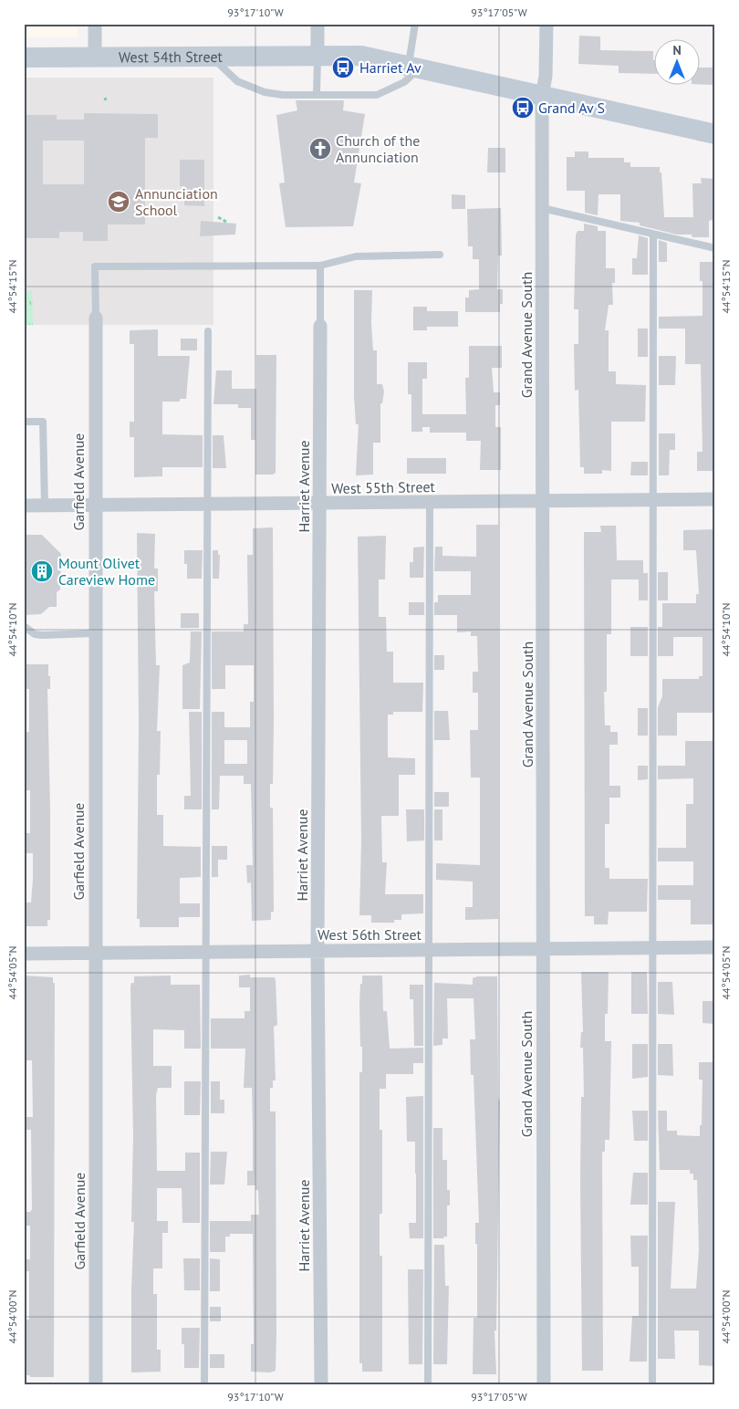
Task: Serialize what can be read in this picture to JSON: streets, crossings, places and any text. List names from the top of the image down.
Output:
{
  "streets": {
    "street": [
      "West 54th Street",
      "Grand Avenue South",
      "Garfield Avenue",
      "Harriet Avenue",
      "West 55th Street",
      "West 56th Street"
    ]
  },
  "crossings": [
    ["West 54th Street", "Grand Avenue South"],
    ["Grand Avenue South", "West 55th Street"],
    ["Grand Avenue South", "West 56th Street"],
    ["Garfield Avenue", "West 55th Street"],
    ["Garfield Avenue", "West 56th Street"],
    ["Harriet Avenue", "West 55th Street"],
    ["Harriet Avenue", "West 56th Street"]
  ],
  "places": {
    "bus stop": ["Harriet Av", "Grand Av S"],
    "church": ["Church of the Annunciation"],
    "school or university": ["Annunciation School"],
    "building": ["Mount Olivet Careview Home"]
  },
  "north": "top",
  "coordinates": [
    "93°17'10\"W",
    "93°17'05\"W",
    "44°54'15\"N",
    "44°54'10\"N",
    "44°54'05\"N",
    "44°54'00\"N"
  ]
}
